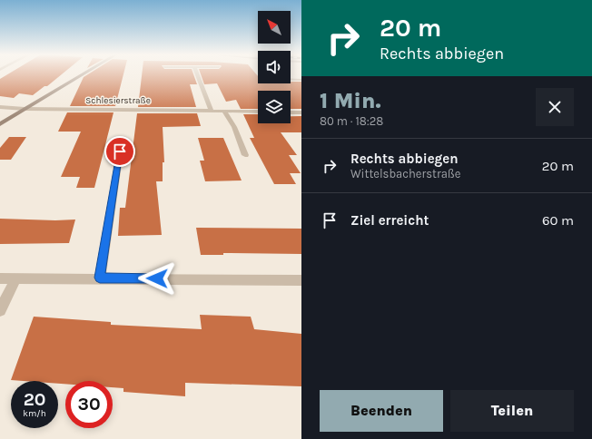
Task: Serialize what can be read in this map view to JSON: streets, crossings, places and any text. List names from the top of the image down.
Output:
{
  "streets": {
    "street": ["Schlesierstraße"]
  },
  "north": "top left",
  "page": {
    "turn": ["20 m", "Rechts abbiegen"],
    "heading": ["1 Min.", "80 m · 18:28"],
    "list": [
      {
        "name": "Rechts abbiegen",
        "note": "Wittelsbacherstraße",
        "value": "20 m"
      },
      {
        "name": "Ziel erreicht",
        "value": "60 m"
      }
    ],
    "speed": "20 km/h",
    "limit": "30",
    "buttons": ["Beenden", "Teilen"]
  }
}
